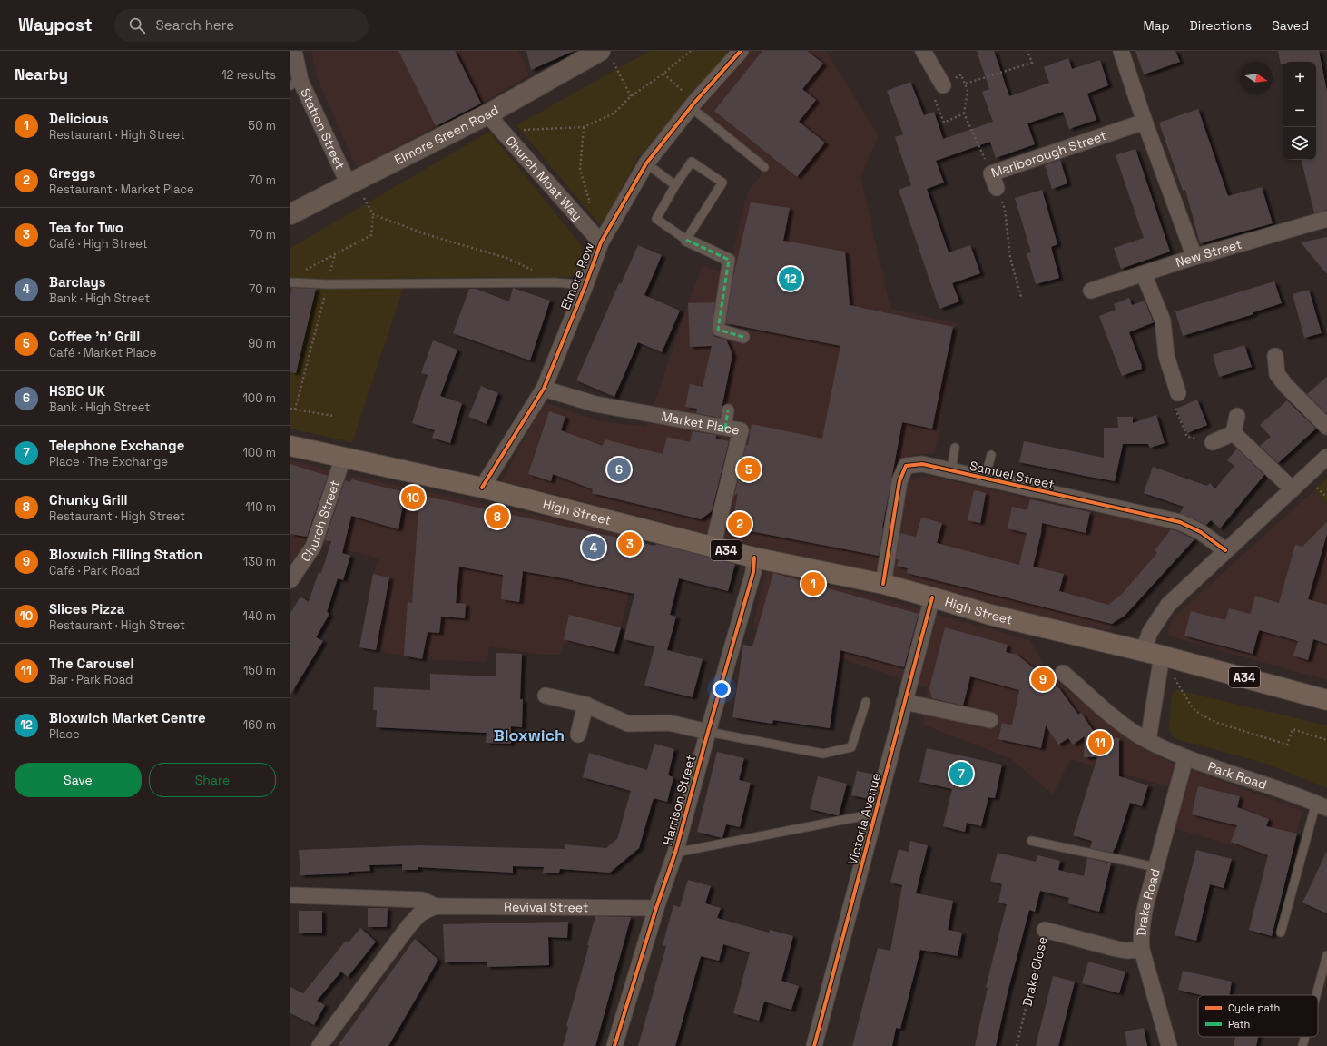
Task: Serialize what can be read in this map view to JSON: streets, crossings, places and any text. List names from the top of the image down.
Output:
{
  "streets": {
    "highway": ["High Street", "A34"],
    "main road": ["Elmore Green Road"],
    "street": [
      "Station Street",
      "Marlborough Street",
      "Church Moat Way",
      "New Street",
      "Elmore Row",
      "Market Place",
      "Samuel Street",
      "Church Street",
      "Park Road",
      "Harrison Street",
      "Victoria Avenue",
      "Drake Road",
      "Revival Street",
      "Drake Close"
    ]
  },
  "crossings": [
    ["Station Street", "Elmore Green Road"],
    ["Elmore Green Road", "Church Moat Way"],
    ["Church Moat Way", "Elmore Row"],
    ["Elmore Row", "Market Place"],
    ["Elmore Row", "High Street"],
    ["Market Place", "High Street"],
    ["Samuel Street", "High Street"],
    ["High Street", "Church Street"],
    ["High Street", "Harrison Street"],
    ["High Street", "Victoria Avenue"],
    ["Park Road", "Drake Road"],
    ["Harrison Street", "Revival Street"],
    ["Drake Road", "Drake Close"]
  ],
  "districts": ["Bloxwich"],
  "legend": ["Cycle path", "Path"],
  "north": "right",
  "page": {
    "header": "Waypost",
    "search": "Search here",
    "nav": ["Map", "Directions", "Saved"],
    "heading": ["Nearby", "12 results"],
    "map_buttons": ["+", "−"],
    "list": [
      {
        "mark": "1",
        "name": "Delicious",
        "note": "Restaurant · High Street",
        "value": "50 m"
      },
      {
        "mark": "2",
        "name": "Greggs",
        "note": "Restaurant · Market Place",
        "value": "70 m"
      },
      {
        "mark": "3",
        "name": "Tea for Two",
        "note": "Café · High Street",
        "value": "70 m"
      },
      {
        "mark": "4",
        "name": "Barclays",
        "note": "Bank · High Street",
        "value": "70 m"
      },
      {
        "mark": "5",
        "name": "Coffee 'n' Grill",
        "note": "Café · Market Place",
        "value": "90 m"
      },
      {
        "mark": "6",
        "name": "HSBC UK",
        "note": "Bank · High Street",
        "value": "100 m"
      },
      {
        "mark": "7",
        "name": "Telephone Exchange",
        "note": "Place · The Exchange",
        "value": "100 m"
      },
      {
        "mark": "8",
        "name": "Chunky Grill",
        "note": "Restaurant · High Street",
        "value": "110 m"
      },
      {
        "mark": "9",
        "name": "Bloxwich Filling Station",
        "note": "Café · Park Road",
        "value": "130 m"
      },
      {
        "mark": "10",
        "name": "Slices Pizza",
        "note": "Restaurant · High Street",
        "value": "140 m"
      },
      {
        "mark": "11",
        "name": "The Carousel",
        "note": "Bar · Park Road",
        "value": "150 m"
      },
      {
        "mark": "12",
        "name": "Bloxwich Market Centre",
        "note": "Place",
        "value": "160 m"
      }
    ],
    "pins": [
      "12",
      "5",
      "6",
      "10",
      "8",
      "2",
      "3",
      "4",
      "1",
      "9",
      "11",
      "7"
    ],
    "buttons": ["Save", "Share"]
  }
}
